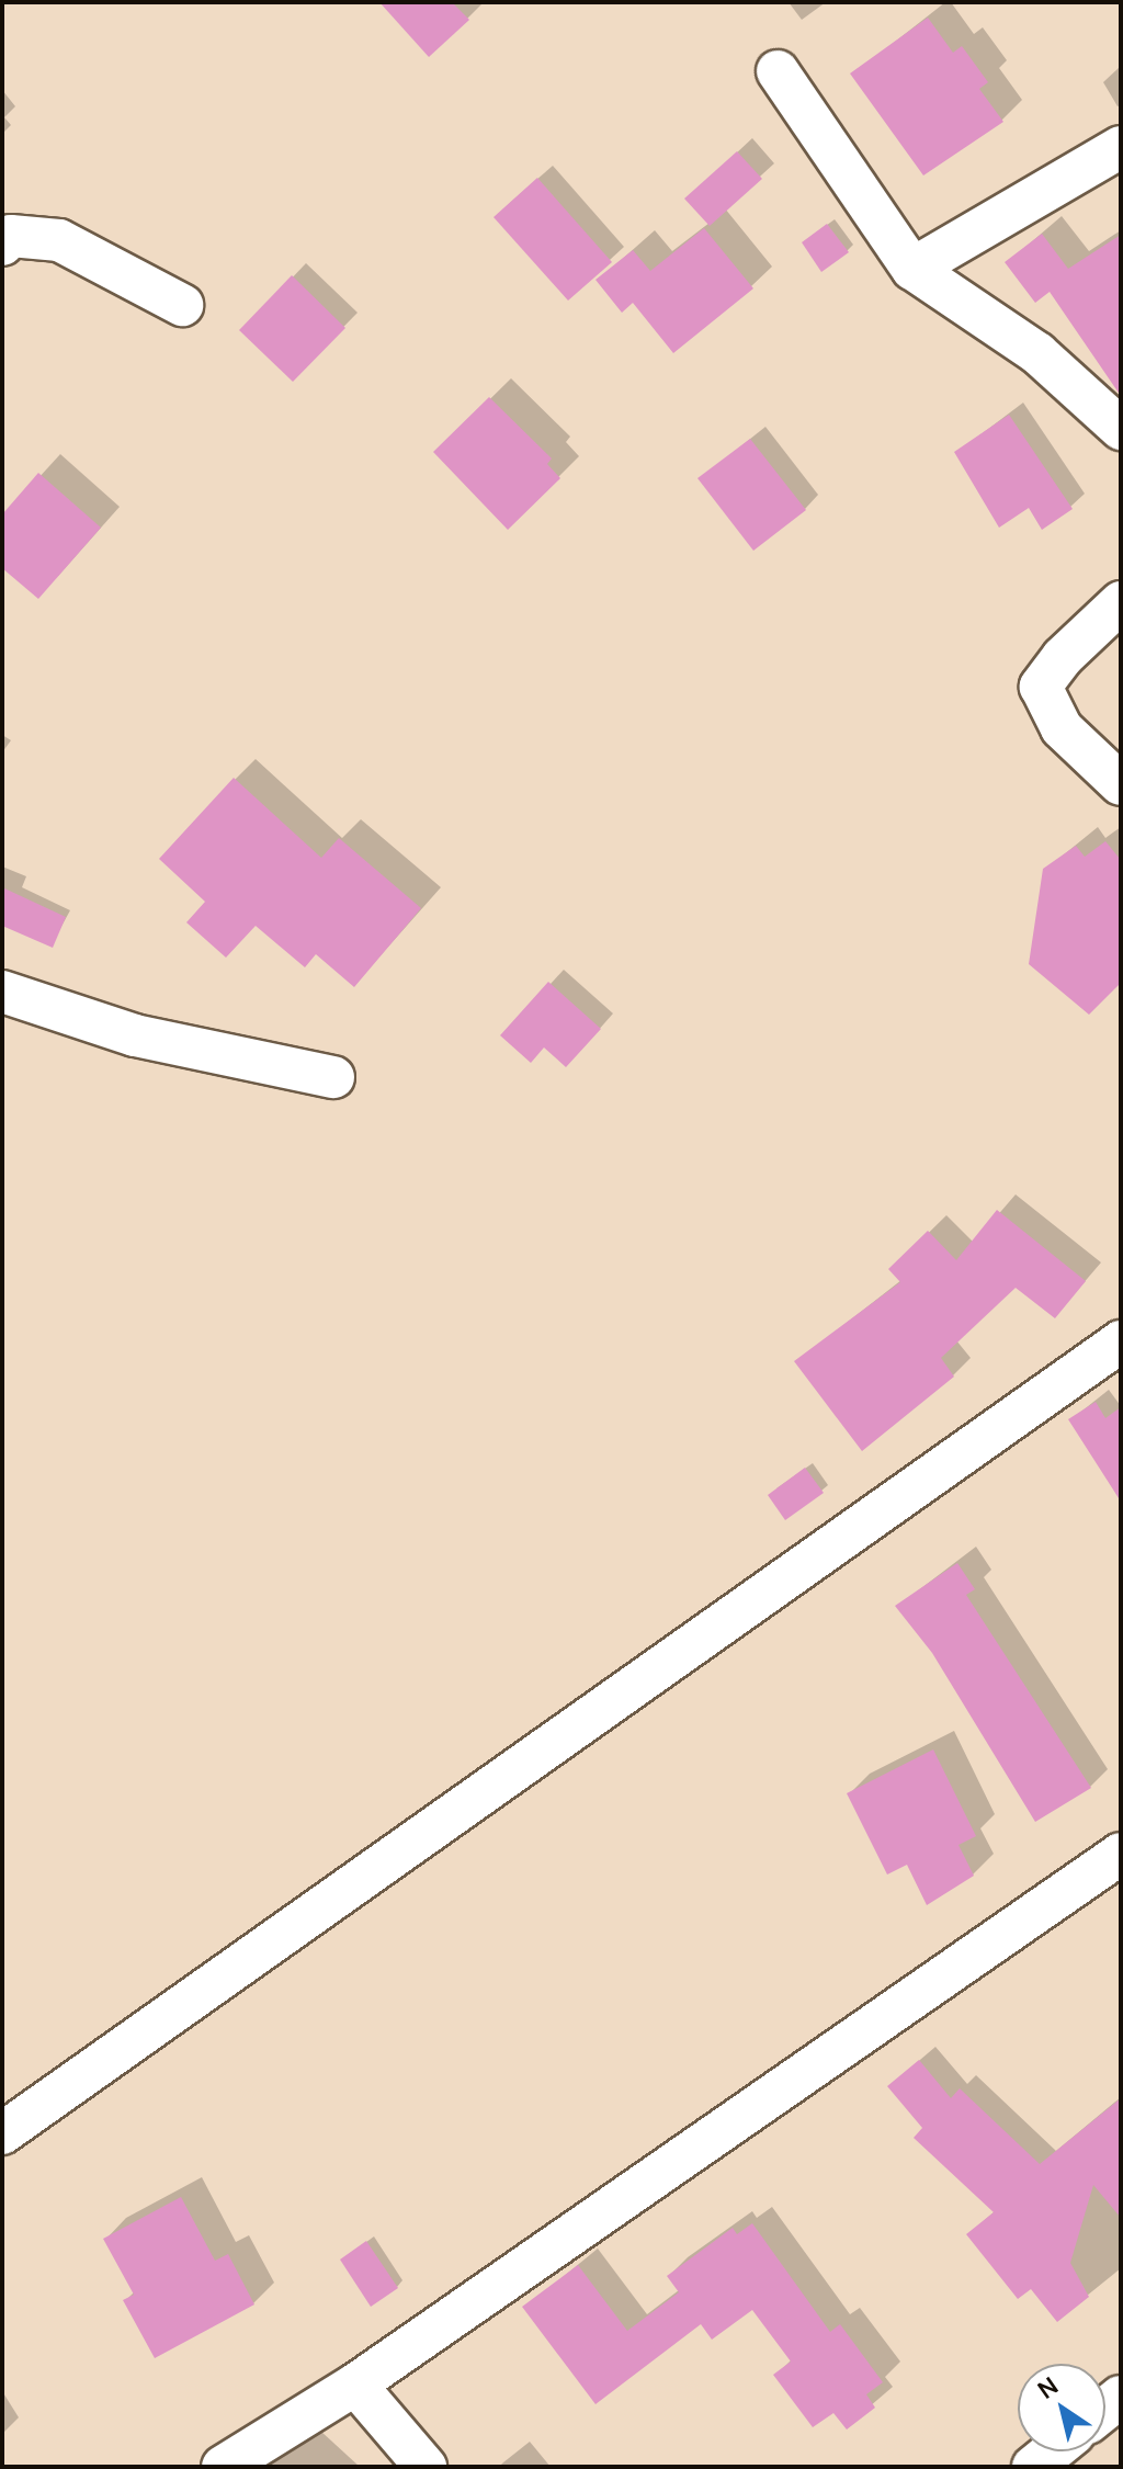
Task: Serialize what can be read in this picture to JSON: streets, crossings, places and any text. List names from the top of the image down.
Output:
{
  "north": "top left"
}
